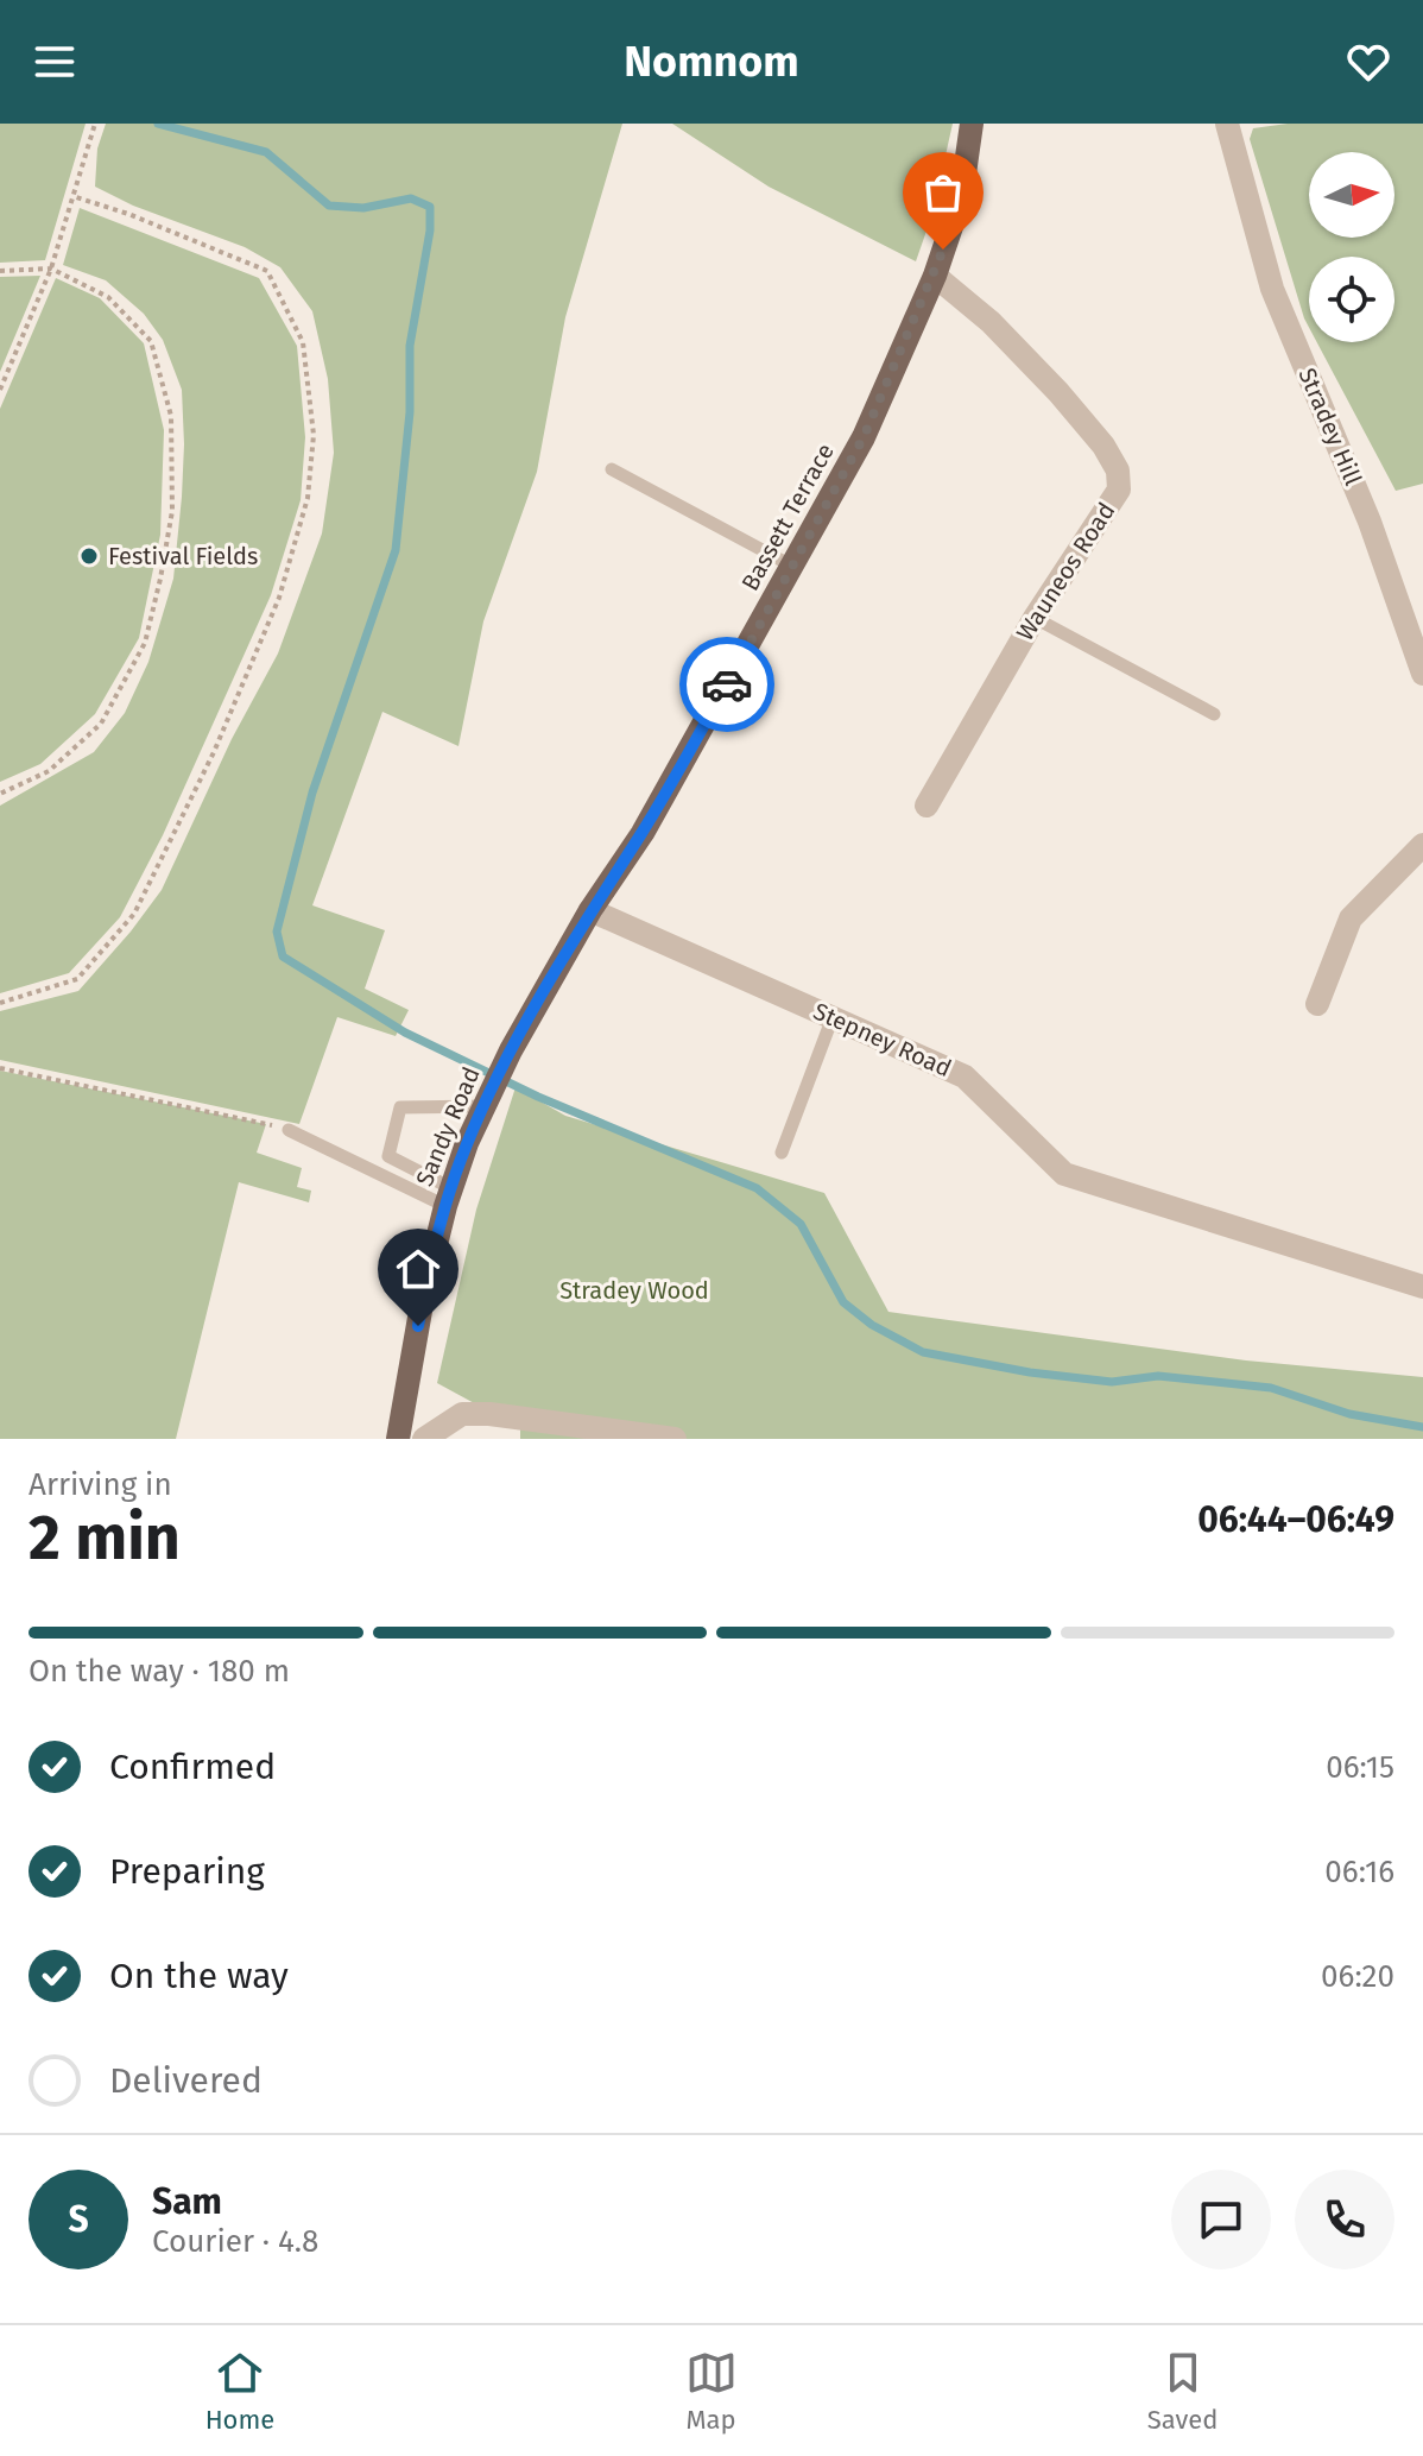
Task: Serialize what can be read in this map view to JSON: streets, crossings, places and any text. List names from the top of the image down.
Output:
{
  "streets": {
    "main road": ["Bassett Terrace", "Sandy Road"],
    "street": ["Stradey Hill", "Wauneos Road", "Stepney Road"]
  },
  "crossings": [
    ["Bassett Terrace", "Wauneos Road"],
    ["Bassett Terrace", "Stepney Road"],
    ["Bassett Terrace", "Sandy Road"],
    ["Stepney Road", "Sandy Road"]
  ],
  "parks": ["Stradey Wood"],
  "places": ["Festival Fields"],
  "north": "right",
  "page": {
    "header": "Nomnom",
    "heading": ["2 min", "Arriving in", "06:44–06:49"],
    "panel": ["Sam", "Courier · 4.8"],
    "bar": "On the way · 180 m",
    "list": [
      ["Confirmed", "06:15"],
      ["Preparing", "06:16"],
      ["On the way", "06:20"],
      "Delivered"
    ],
    "round": "S",
    "tabs": ["Home", "Map", "Saved"]
  }
}
